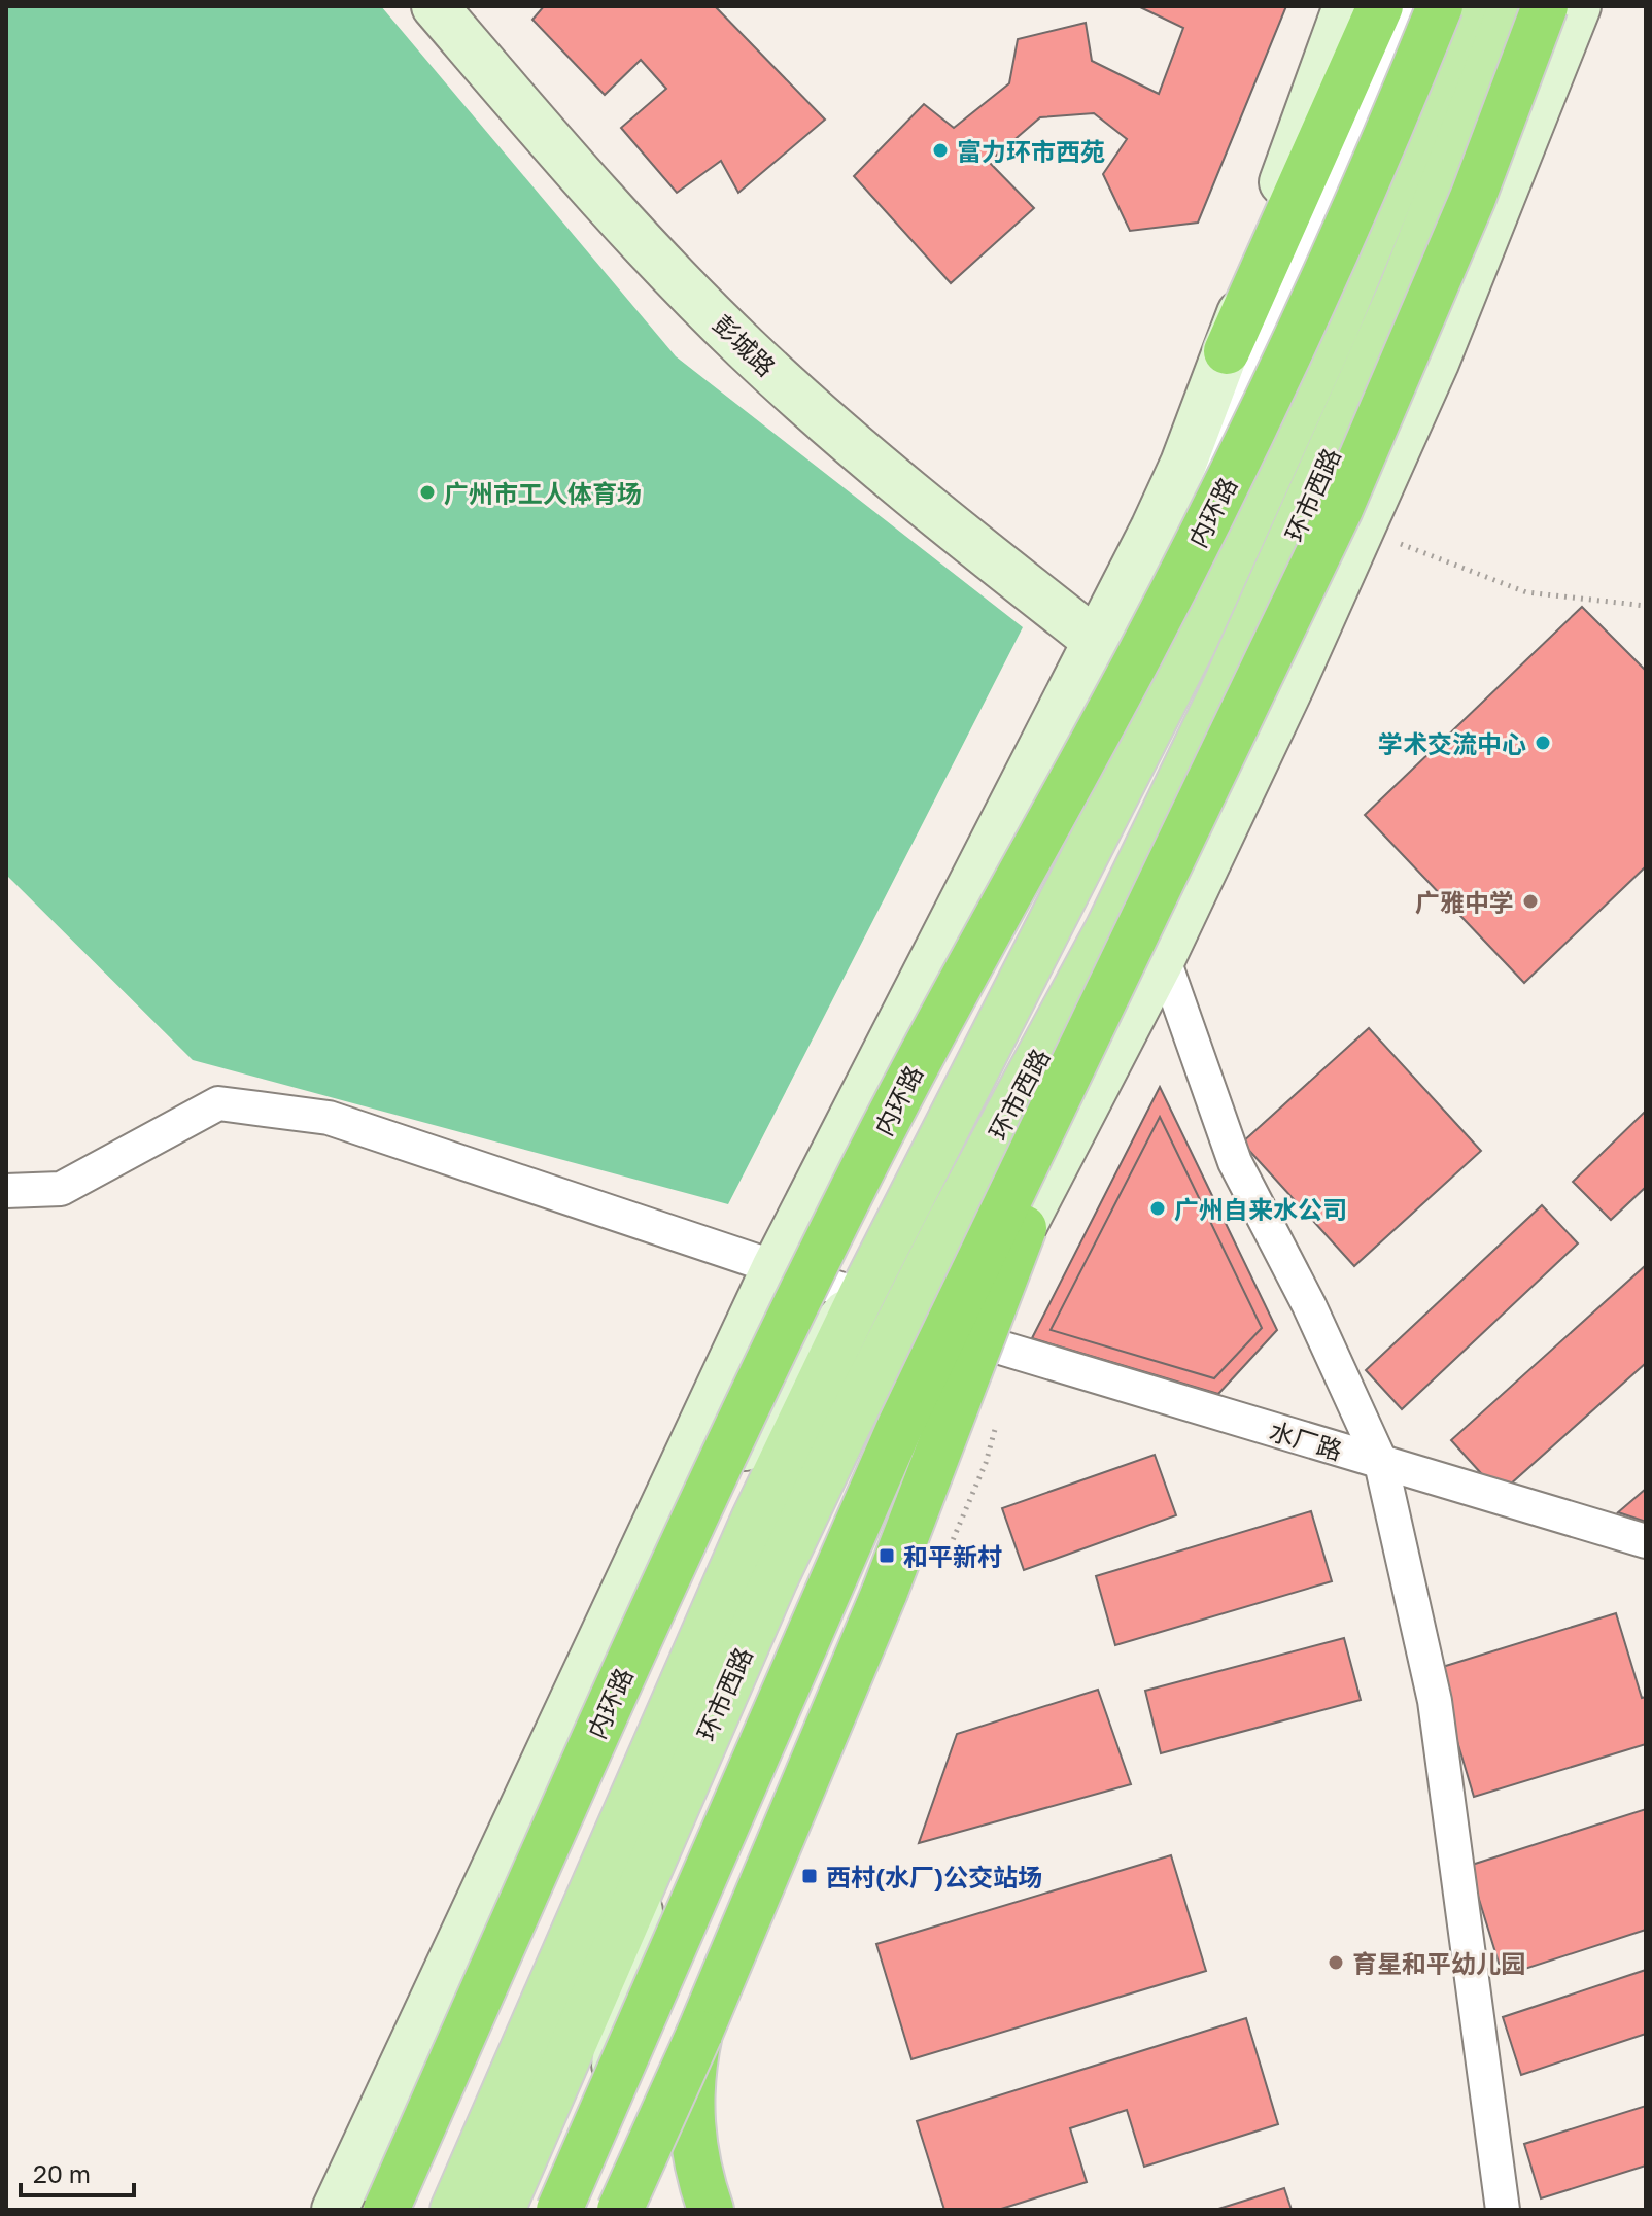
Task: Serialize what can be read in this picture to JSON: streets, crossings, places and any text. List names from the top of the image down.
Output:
{
  "streets": {
    "highway": ["内环路"],
    "main road": ["彭城路", "环市西路"],
    "street": ["水厂路"]
  },
  "places": {
    "other": [
      "富力环市西苑",
      "广州市工人体育场",
      "学术交流中心",
      "广雅中学",
      "广州自来水公司",
      "育星和平幼儿园"
    ],
    "transit": ["和平新村", "西村(水厂)公交站场"]
  },
  "scale_bar": "20 m"
}
